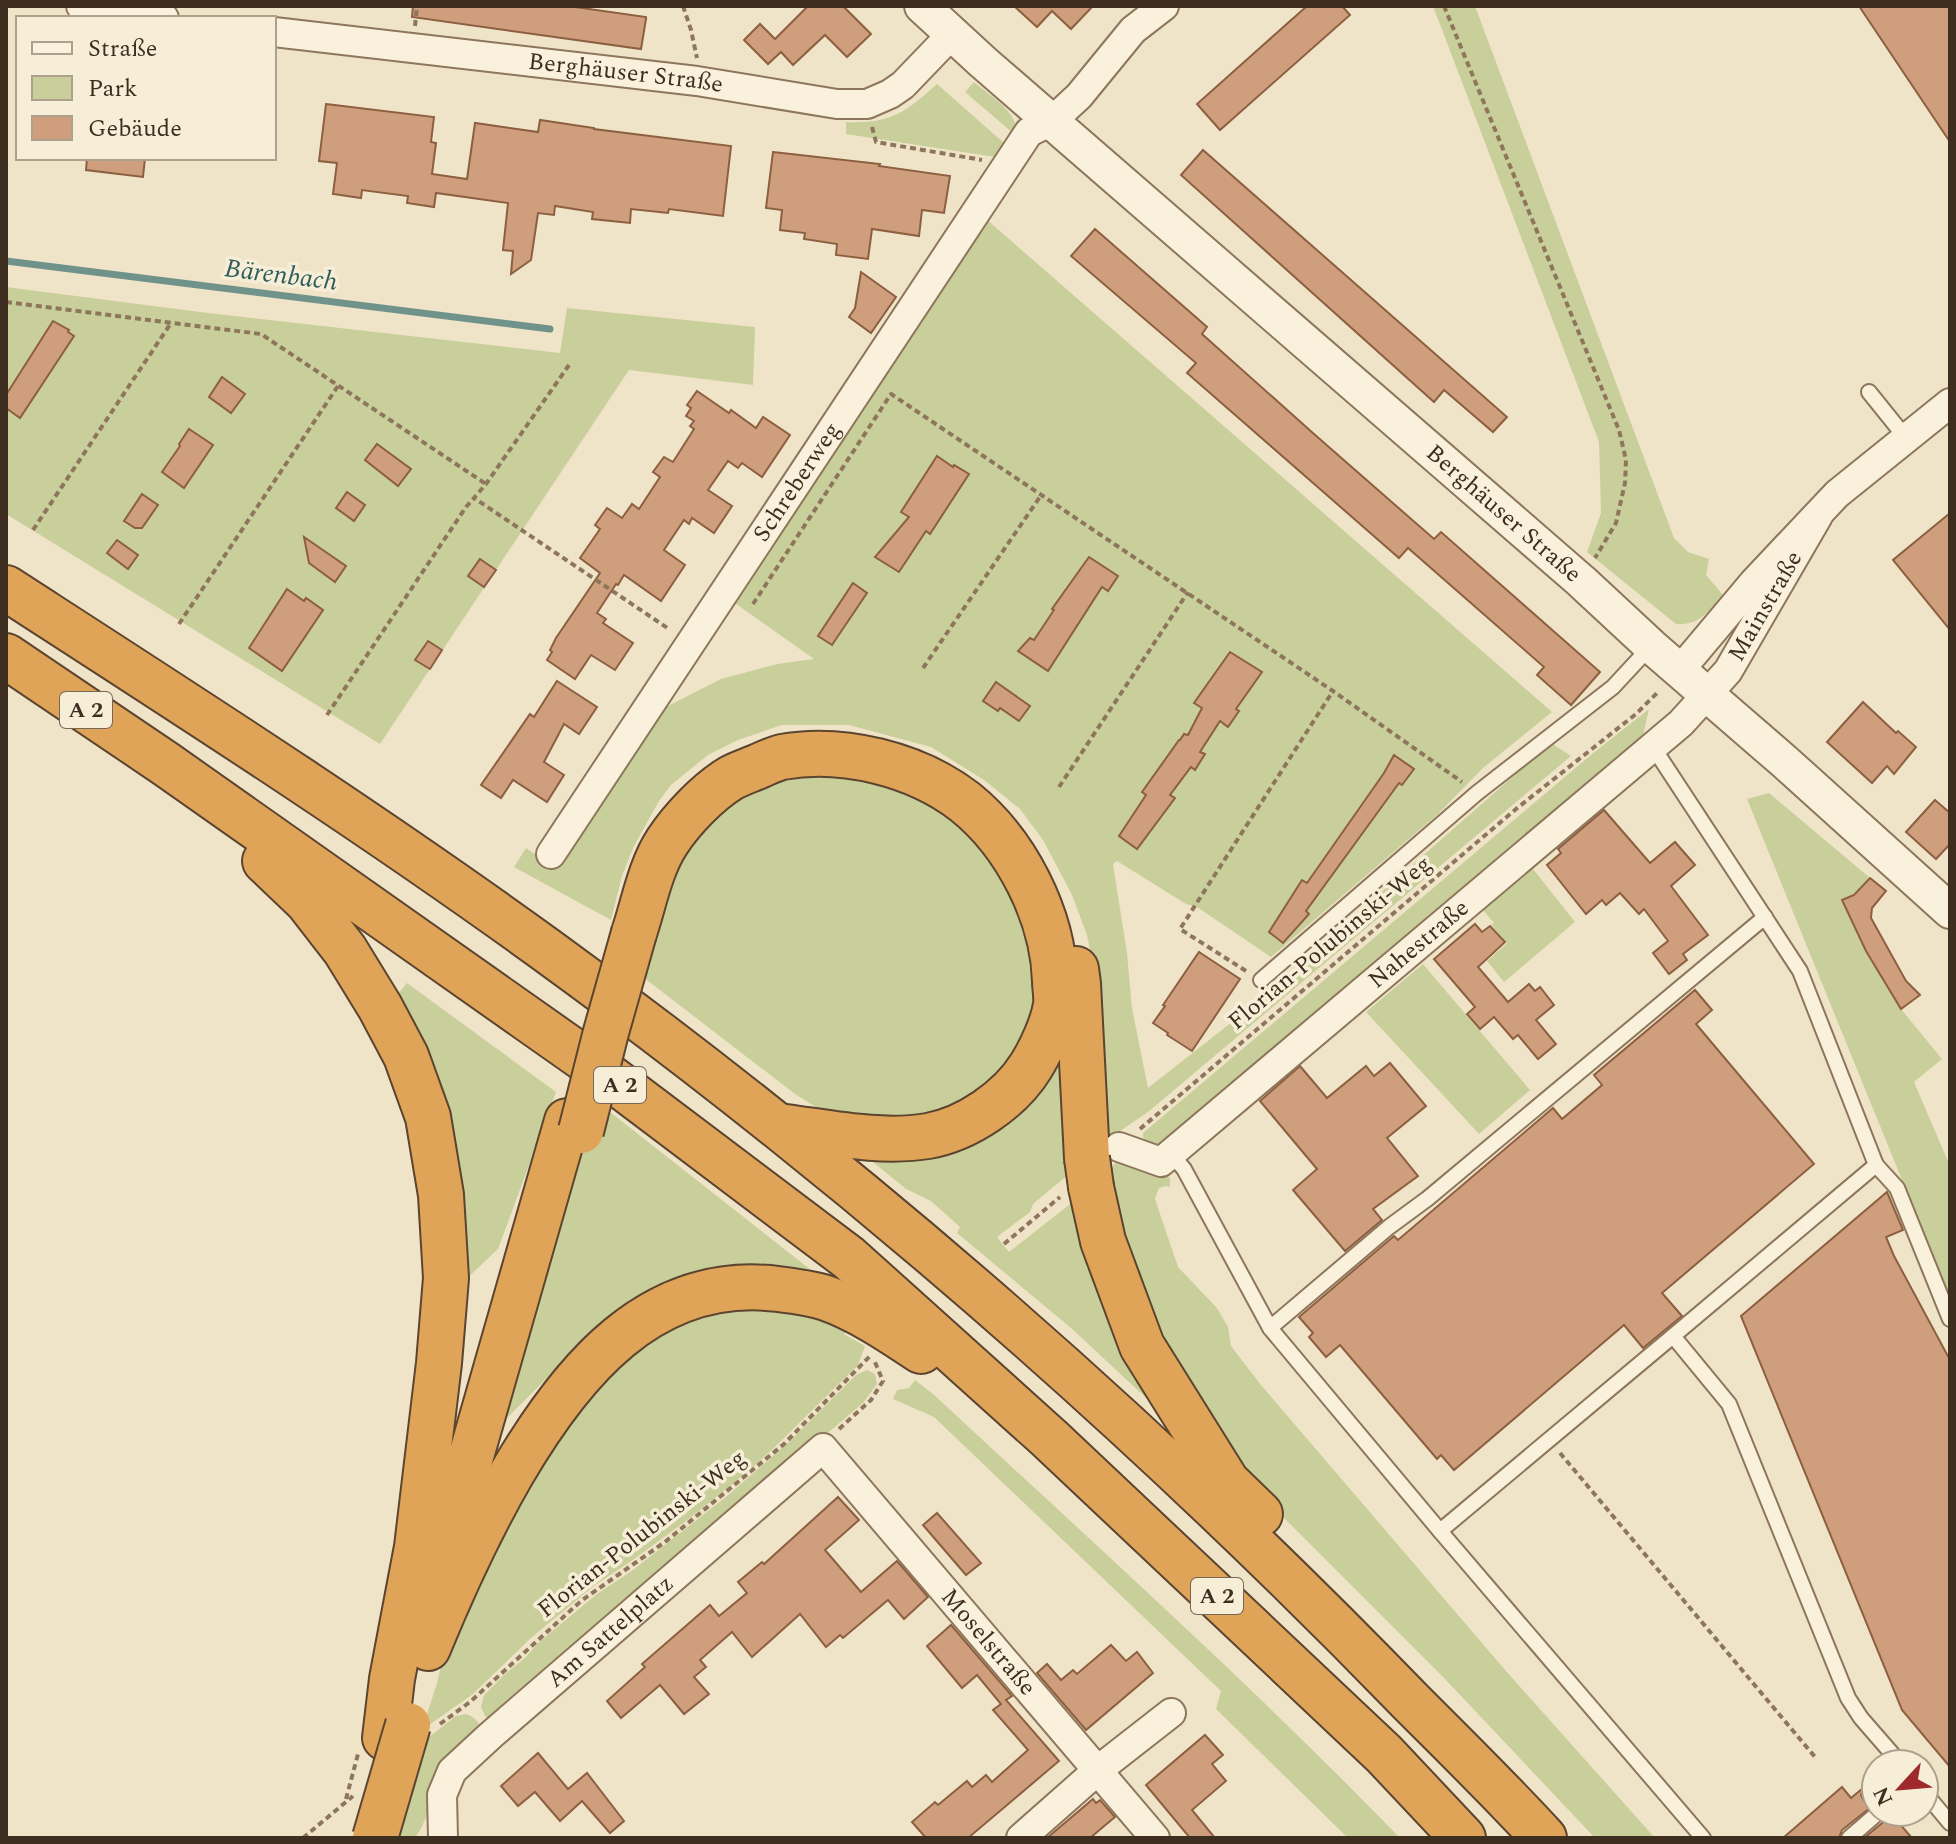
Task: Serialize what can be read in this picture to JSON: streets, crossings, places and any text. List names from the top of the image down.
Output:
{
  "streets": {
    "highway": ["A 2"],
    "street": [
      "Berghäuser Straße",
      "Schreberweg",
      "Mainstraße",
      "Nahestraße",
      "Am Sattelplatz",
      "Moselstraße"
    ],
    "path": ["Florian-Polubinski-Weg"]
  },
  "crossings": [
    ["Berghäuser Straße", "Schreberweg"],
    ["Berghäuser Straße", "Mainstraße"],
    ["Berghäuser Straße", "Florian-Polubinski-Weg"],
    ["Berghäuser Straße", "Nahestraße"],
    ["Mainstraße", "Florian-Polubinski-Weg"],
    ["Mainstraße", "Nahestraße"],
    ["Florian-Polubinski-Weg", "Am Sattelplatz"],
    ["Florian-Polubinski-Weg", "Moselstraße"],
    ["Am Sattelplatz", "Moselstraße"]
  ],
  "water": ["Bärenbach"],
  "legend": ["Straße", "Park", "Gebäude"],
  "north": "bottom left"
}
